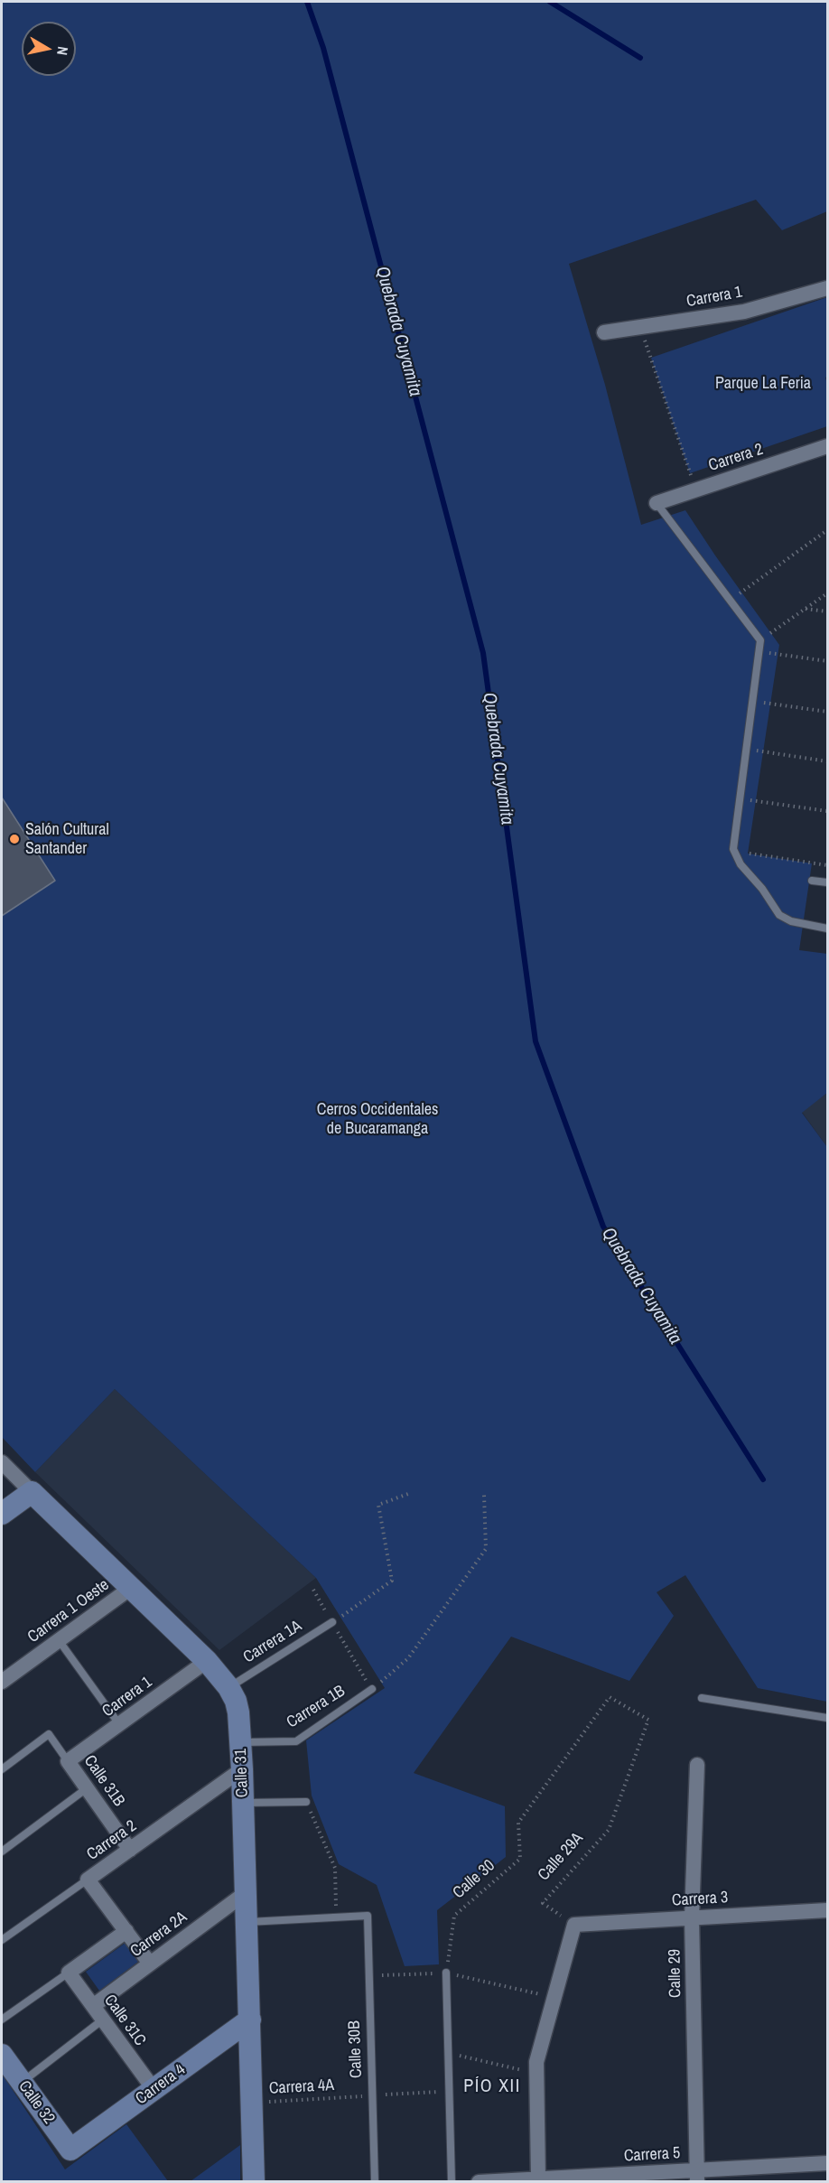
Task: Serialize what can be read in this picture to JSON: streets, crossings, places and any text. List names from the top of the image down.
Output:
{
  "streets": {
    "street": [
      "Carrera 1",
      "Carrera 2",
      "Carrera 1 Oeste",
      "Calle 31",
      "Calle 31B",
      "Carrera 3",
      "Carrera 2A",
      "Calle 29",
      "Calle 31C",
      "Carrera 4",
      "Calle 32",
      "Carrera 5"
    ],
    "lane": ["Carrera 1A", "Carrera 1B", "Calle 30B"],
    "path": ["Calle 29A", "Calle 30", "Carrera 4A"]
  },
  "crossings": [
    ["Carrera 1", "Calle 31"],
    ["Carrera 1", "Calle 31B"],
    ["Carrera 2", "Calle 31"],
    ["Carrera 2", "Calle 31B"],
    ["Carrera 1 Oeste", "Calle 31"],
    ["Carrera 1A", "Calle 31"],
    ["Carrera 1B", "Calle 31"],
    ["Calle 31", "Carrera 2A"],
    ["Calle 31", "Carrera 4"],
    ["Calle 31", "Carrera 4A"],
    ["Calle 29A", "Calle 30"],
    ["Calle 29A", "Carrera 3"],
    ["Carrera 3", "Calle 29"],
    ["Carrera 2A", "Calle 31C"],
    ["Calle 29", "Carrera 5"],
    ["Calle 31C", "Carrera 4"],
    ["Calle 30B", "Carrera 4A"],
    ["Carrera 4", "Calle 32"]
  ],
  "districts": ["PÍO XII"],
  "water": ["Quebrada Cuyamita"],
  "parks": ["Parque La Feria", "Cerros Occidentales de Bucaramanga"],
  "places": ["Salón Cultural Santander"],
  "north": "right"
}
